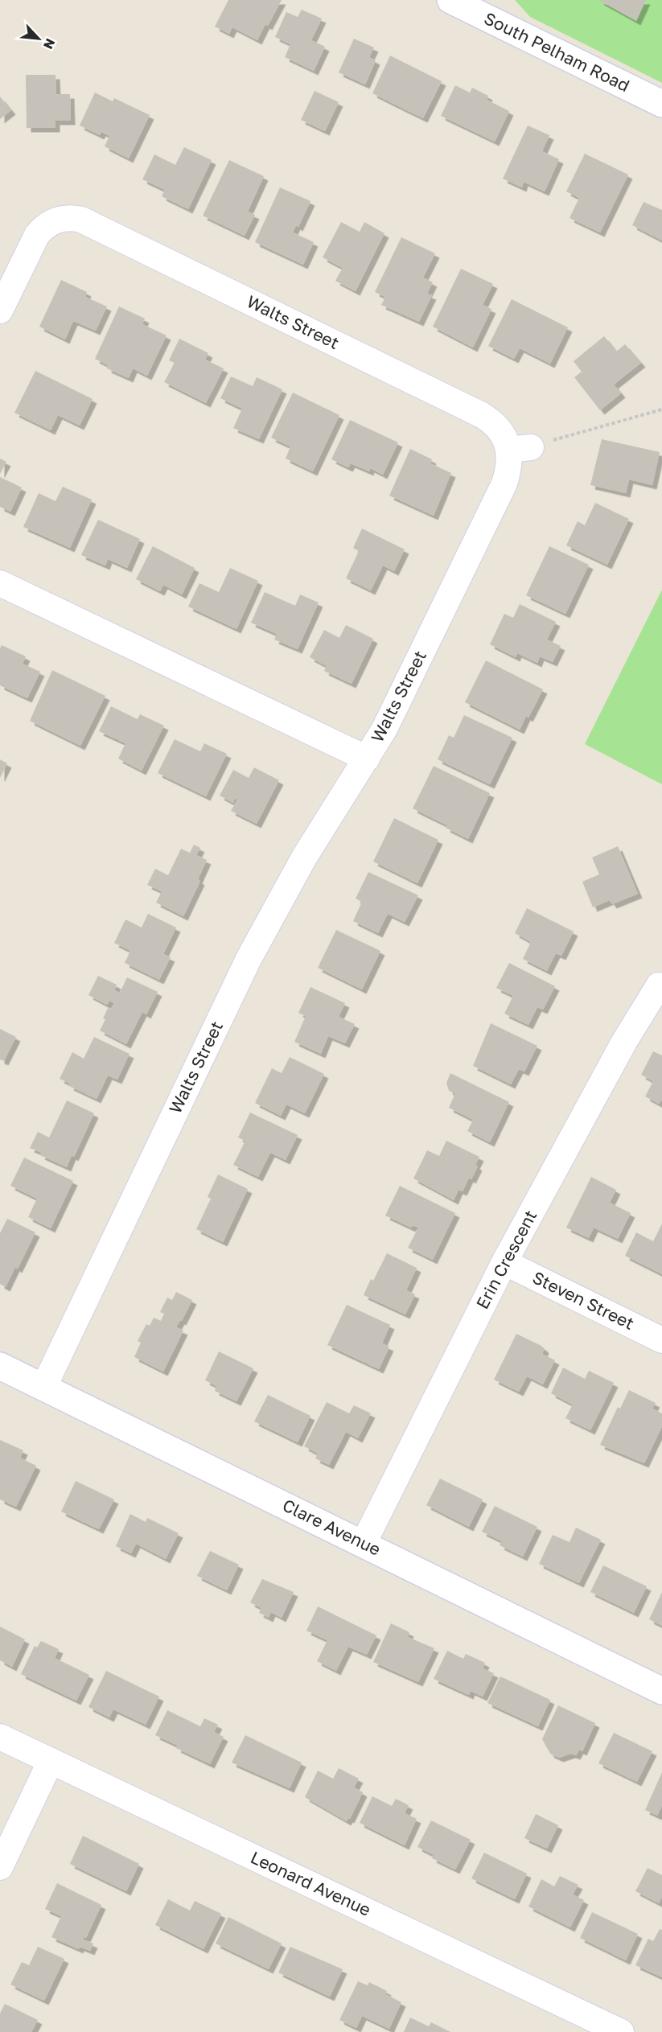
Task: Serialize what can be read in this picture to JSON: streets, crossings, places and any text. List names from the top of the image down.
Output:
{
  "streets": {
    "street": [
      "South Pelham Road",
      "Walts Street",
      "Erin Crescent",
      "Steven Street",
      "Clare Avenue",
      "Leonard Avenue"
    ]
  },
  "crossings": [
    ["Walts Street", "Clare Avenue"],
    ["Erin Crescent", "Steven Street"],
    ["Erin Crescent", "Clare Avenue"]
  ],
  "north": "bottom right"
}
